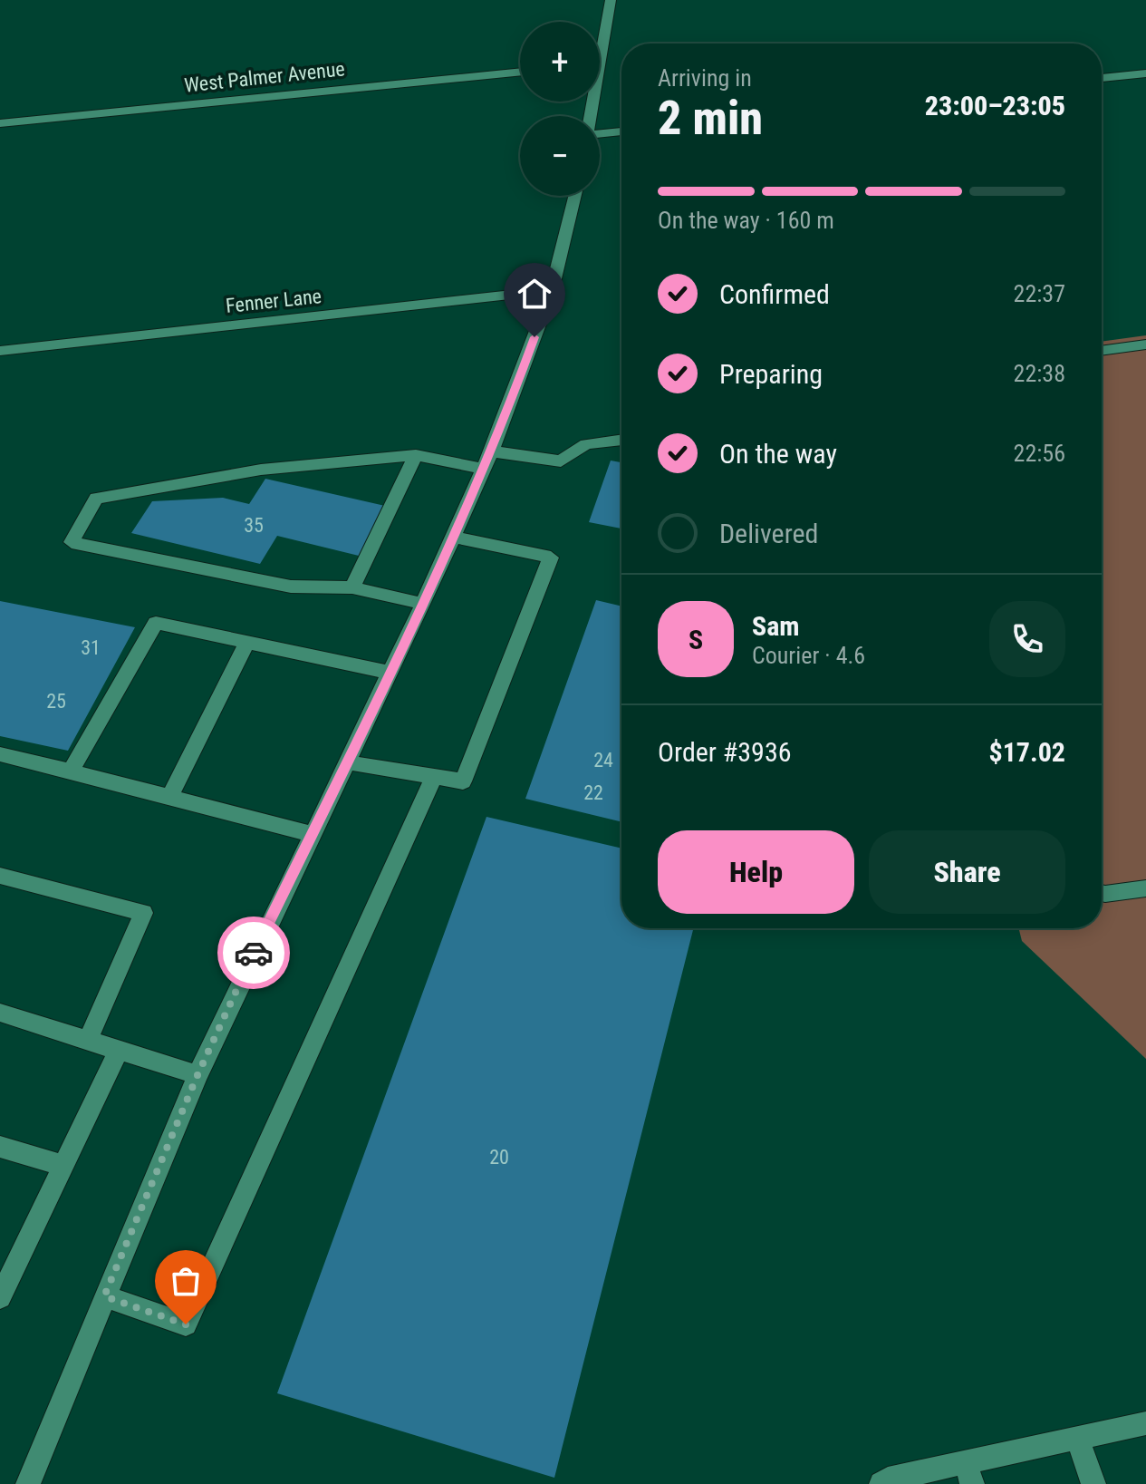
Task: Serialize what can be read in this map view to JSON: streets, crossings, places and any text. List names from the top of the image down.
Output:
{
  "streets": {
    "street": ["West Palmer Avenue", "Fenner Lane"]
  },
  "house_numbers": [
    "35",
    "31",
    "25",
    "24",
    "22",
    "20"
  ],
  "page": {
    "map_buttons": ["+", "−"],
    "heading": ["2 min", "Arriving in", "23:00–23:05"],
    "panel": [
      "Sam",
      "Courier · 4.6",
      "Order #3936",
      "$17.02"
    ],
    "bar": "On the way · 160 m",
    "list": [
      ["Confirmed", "22:37"],
      ["Preparing", "22:38"],
      ["On the way", "22:56"],
      "Delivered"
    ],
    "round": "S",
    "buttons": ["Help", "Share"]
  }
}
